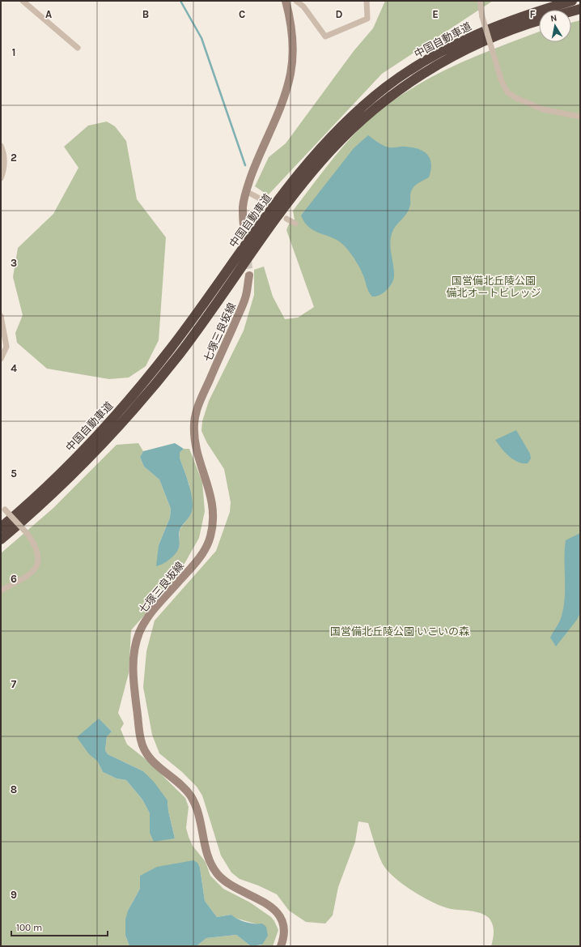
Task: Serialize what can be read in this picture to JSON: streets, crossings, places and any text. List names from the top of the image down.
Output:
{
  "streets": {
    "highway": ["中国自動車道"],
    "main road": ["七塚三良坂線"]
  },
  "parks": ["国営備北丘陵公園 備北オートビレッジ", "国営備北丘陵公園 いこいの森"],
  "scale_bar": "100 m",
  "north": "top",
  "grid": {
    "columns": [
      "A",
      "B",
      "C",
      "D",
      "E",
      "F"
    ],
    "rows": [
      "1",
      "2",
      "3",
      "4",
      "5",
      "6",
      "7",
      "8",
      "9"
    ]
  }
}
